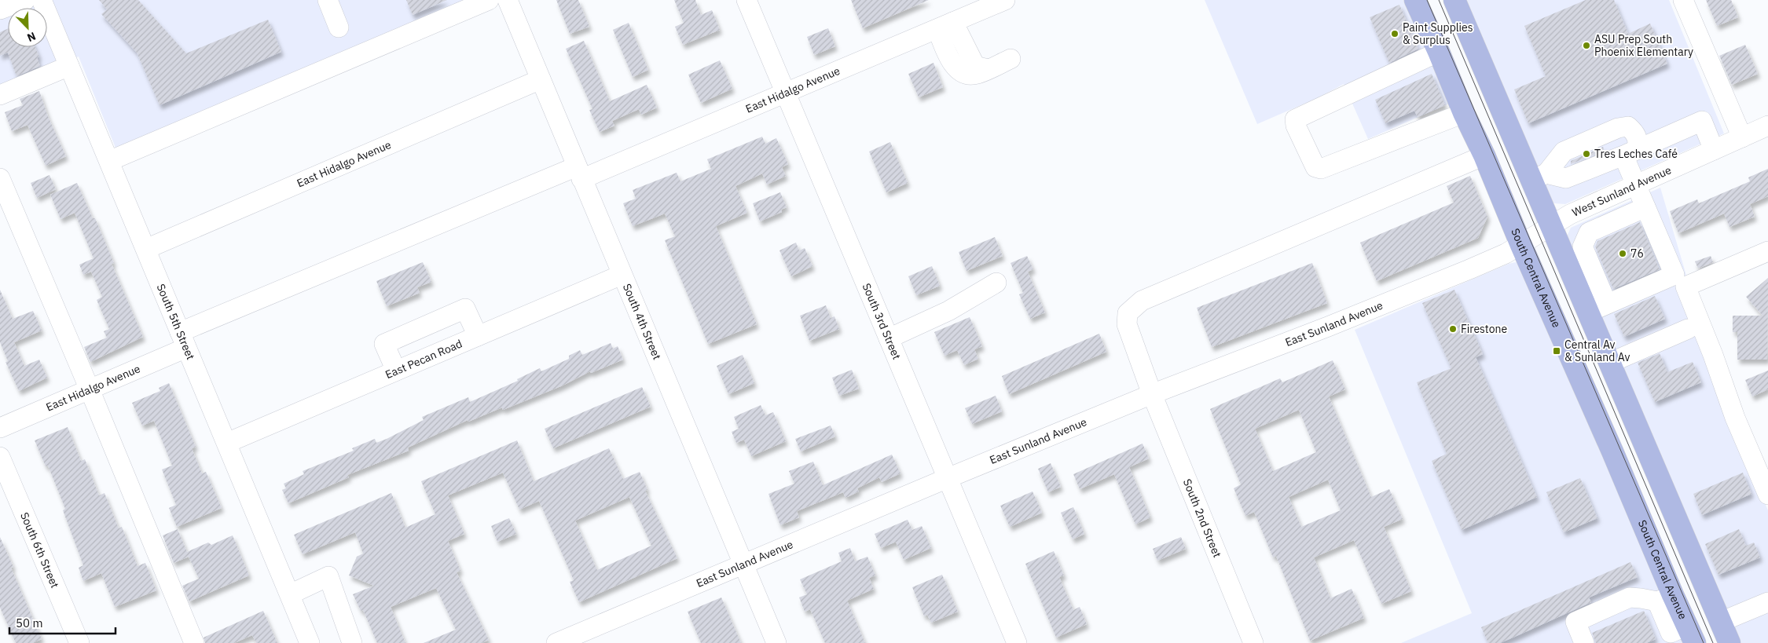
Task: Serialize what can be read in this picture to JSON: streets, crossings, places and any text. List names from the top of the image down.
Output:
{
  "streets": {
    "main road": ["South Central Avenue"],
    "street": [
      "East Hidalgo Avenue",
      "West Sunland Avenue",
      "South 5th Street",
      "South 4th Street",
      "South 3rd Street",
      "East Sunland Avenue",
      "East Pecan Road",
      "South 2nd Street",
      "South 6th Street"
    ]
  },
  "crossings": [
    ["East Hidalgo Avenue", "South 5th Street"],
    ["East Hidalgo Avenue", "South 4th Street"],
    ["East Hidalgo Avenue", "South 3rd Street"],
    ["West Sunland Avenue", "South Central Avenue"],
    ["West Sunland Avenue", "East Sunland Avenue"],
    ["South Central Avenue", "East Sunland Avenue"],
    ["South Central Avenue", "South 2nd Street"],
    ["South 5th Street", "East Pecan Road"],
    ["South 4th Street", "East Sunland Avenue"],
    ["South 4th Street", "East Pecan Road"],
    ["South 3rd Street", "East Sunland Avenue"],
    ["East Sunland Avenue", "South 2nd Street"]
  ],
  "places": {
    "other": [
      "Paint Supplies & Surplus",
      "ASU Prep South Phoenix Elementary",
      "Tres Leches Café",
      "76",
      "Firestone"
    ],
    "transit": ["Central Av & Sunland Av"]
  },
  "scale_bar": "50 m",
  "north": "bottom right"
}
